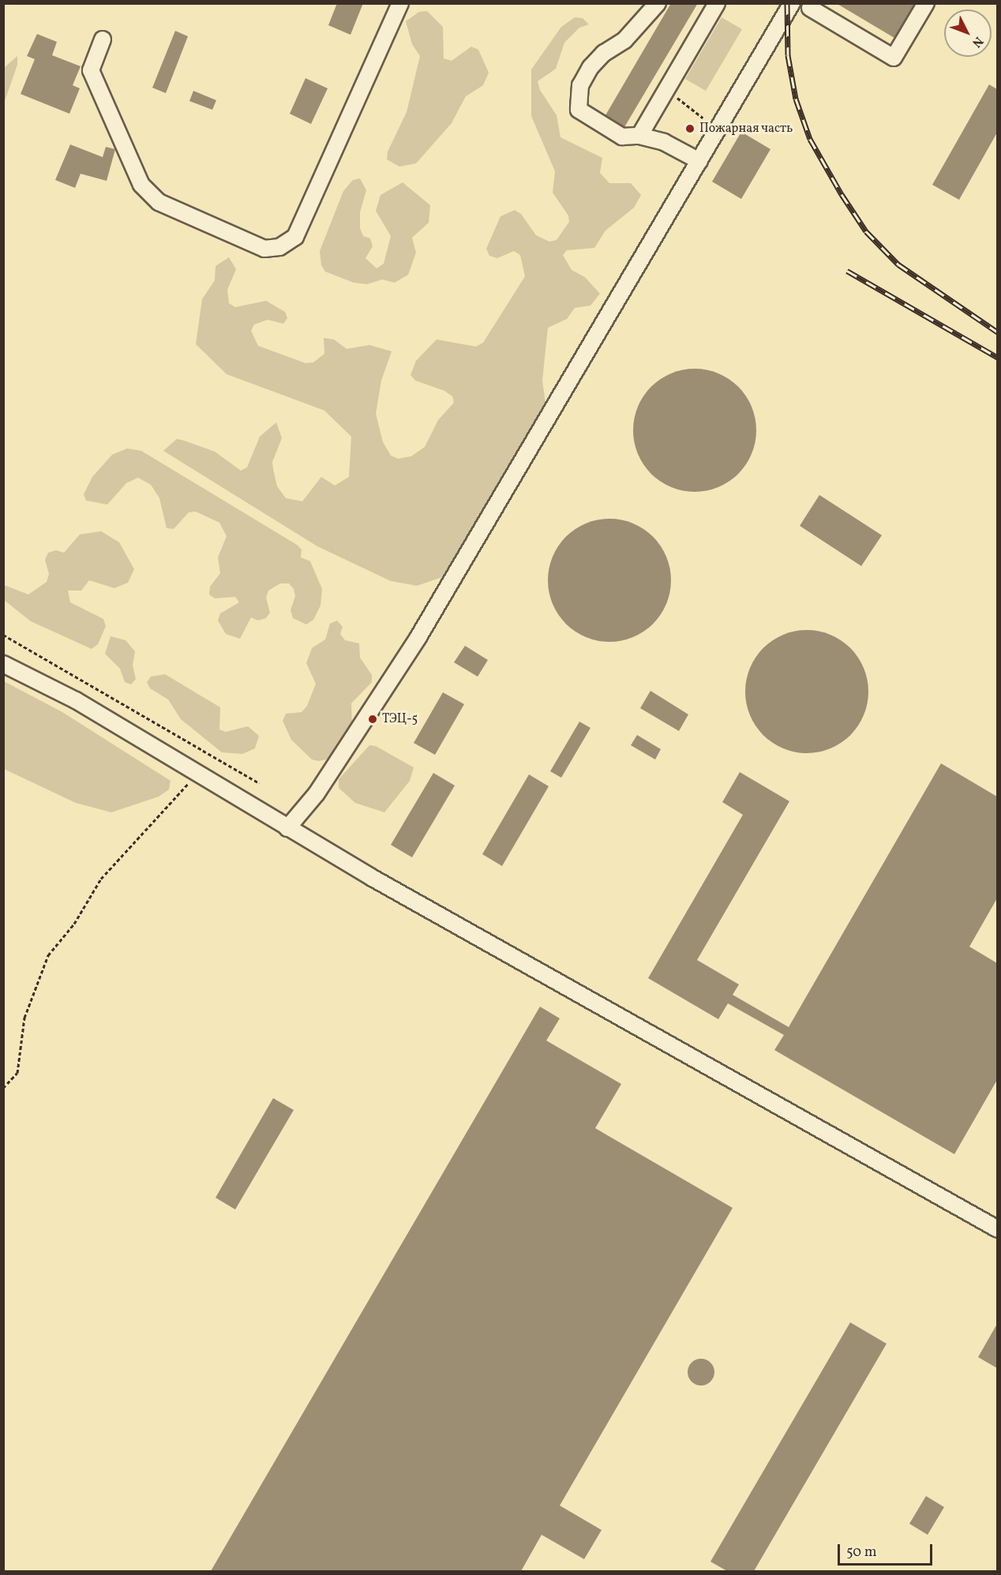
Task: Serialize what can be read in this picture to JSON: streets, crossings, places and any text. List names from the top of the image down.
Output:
{
  "places": ["Пожарная часть", "ТЭЦ-5"],
  "scale_bar": "50 m",
  "north": "bottom right"
}
